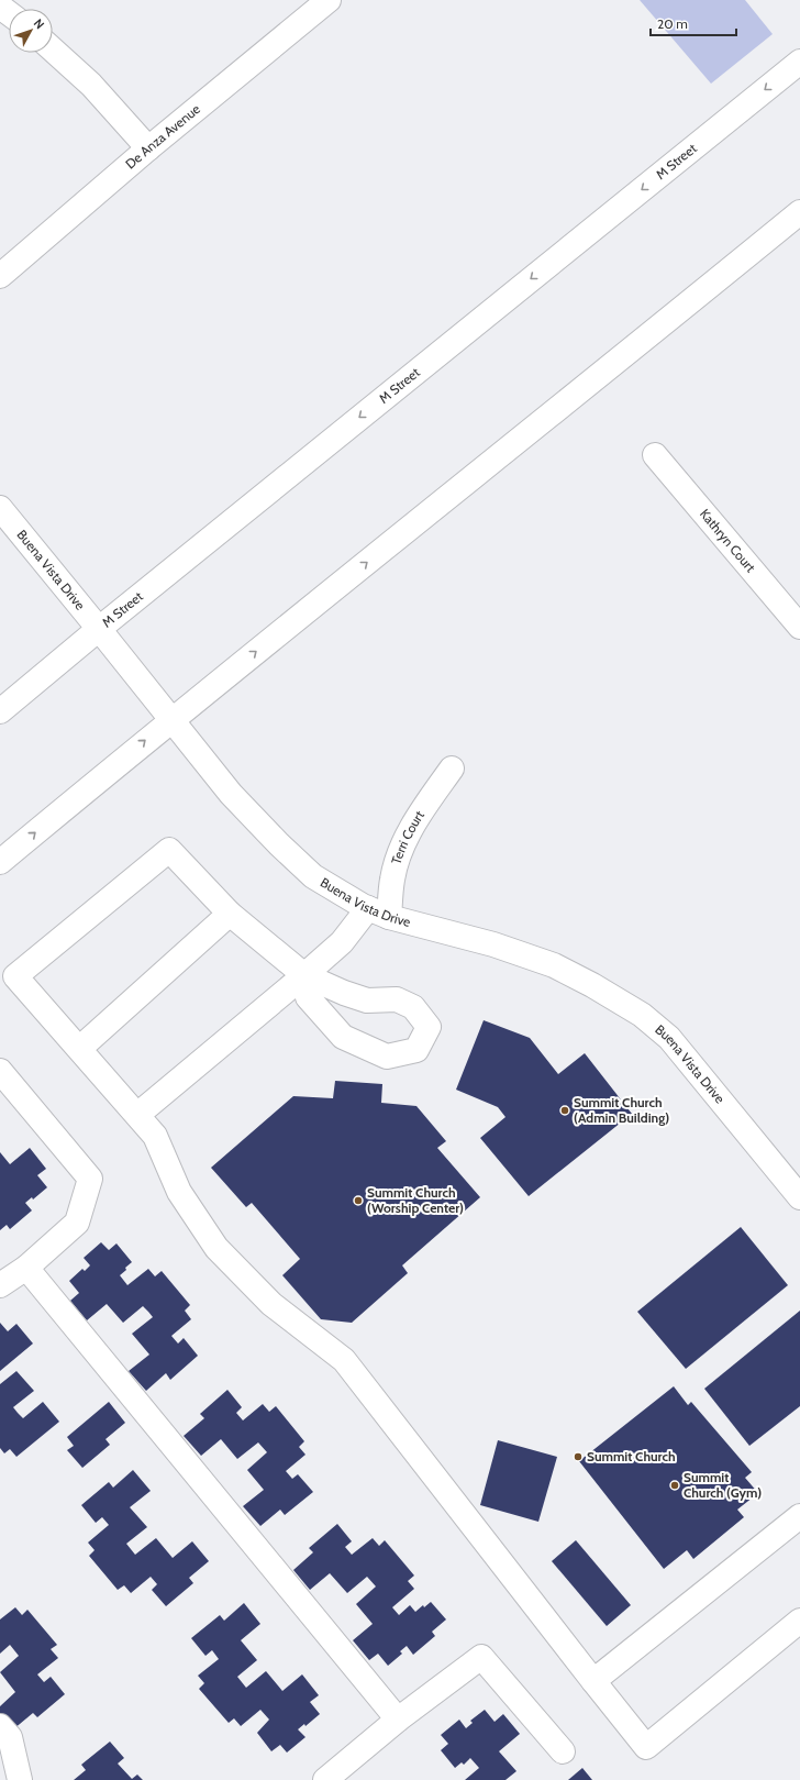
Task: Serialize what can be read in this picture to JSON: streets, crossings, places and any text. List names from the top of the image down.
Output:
{
  "streets": {
    "street": [
      "De Anza Avenue",
      "M Street",
      "Kathryn Court",
      "Buena Vista Drive",
      "Terri Court"
    ]
  },
  "crossings": [
    ["M Street", "Buena Vista Drive"],
    ["Buena Vista Drive", "Terri Court"]
  ],
  "places": [
    "Summit Church (Admin Building)",
    "Summit Church (Worship Center)",
    "Summit Church",
    "Summit Church (Gym)"
  ],
  "scale_bar": "20 m",
  "north": "top right"
}
